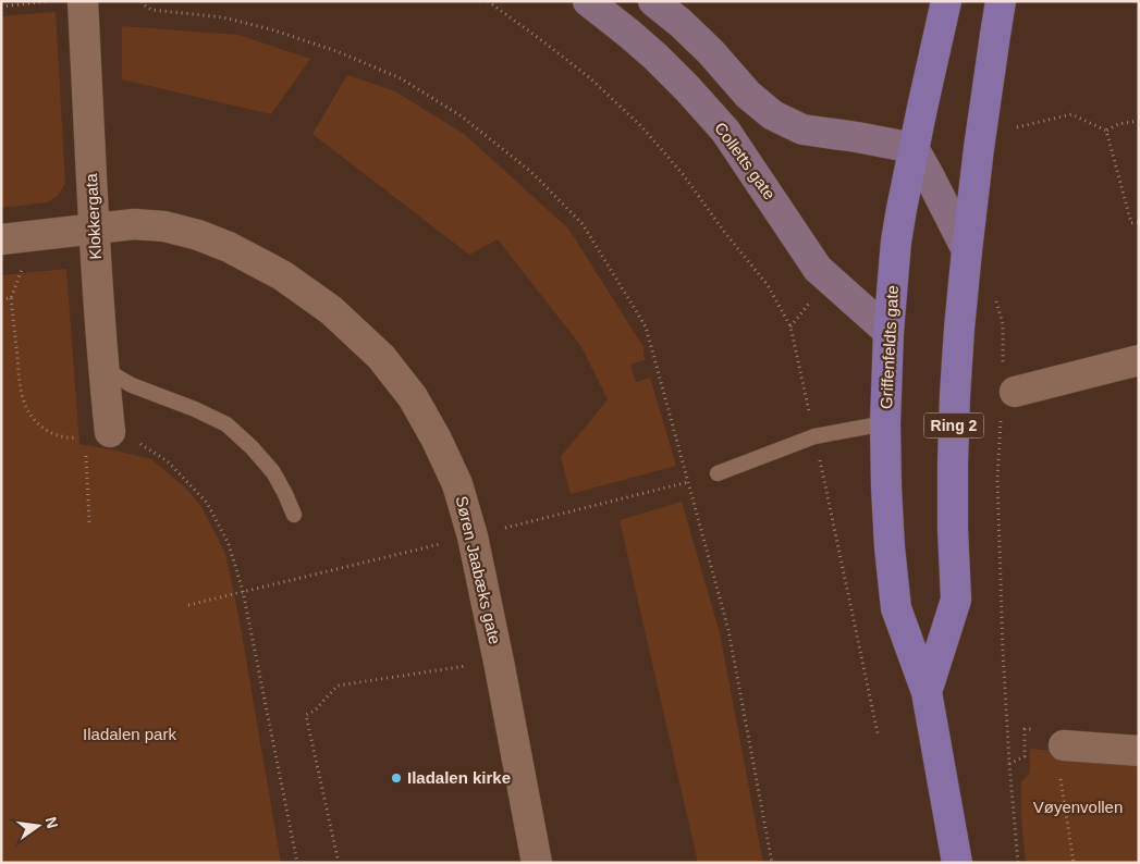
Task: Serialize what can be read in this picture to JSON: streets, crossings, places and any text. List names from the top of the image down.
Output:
{
  "streets": {
    "main road": ["Colletts gate", "Griffenfeldts gate", "Ring 2"],
    "street": ["Klokkergata", "Søren Jaabæks gate"]
  },
  "crossings": [
    ["Colletts gate", "Griffenfeldts gate"],
    ["Klokkergata", "Søren Jaabæks gate"]
  ],
  "parks": ["Iladalen park", "Vøyenvollen"],
  "places": ["Iladalen kirke"],
  "north": "right"
}
